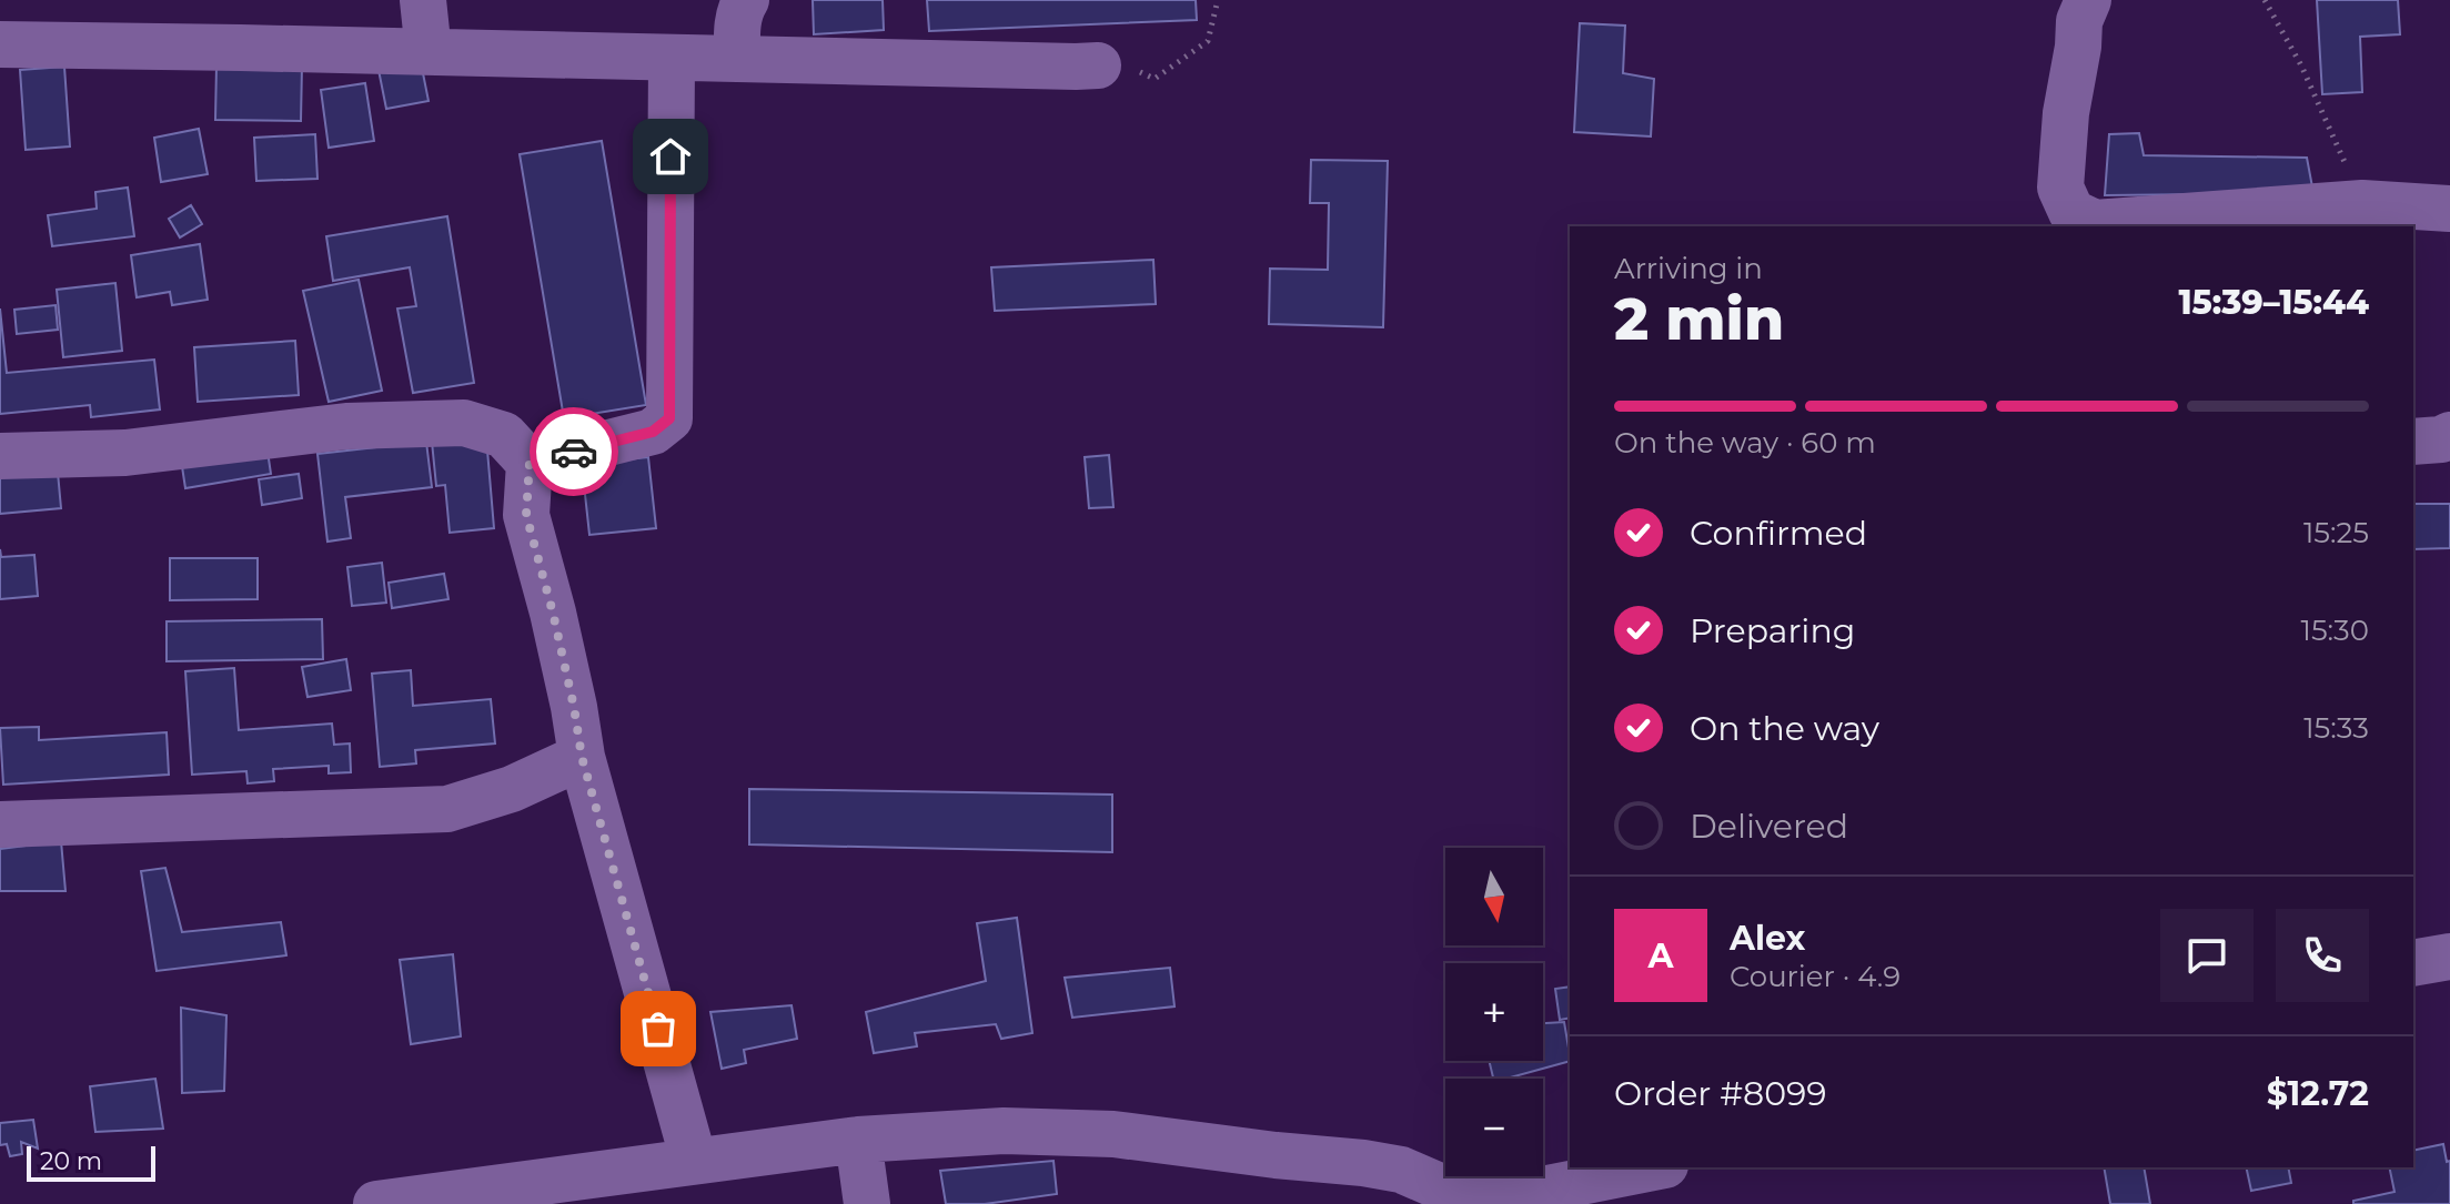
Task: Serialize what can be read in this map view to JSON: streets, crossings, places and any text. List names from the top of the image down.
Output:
{
  "scale_bar": "20 m",
  "north": "bottom",
  "page": {
    "heading": ["2 min", "Arriving in", "15:39–15:44"],
    "panel": [
      "Alex",
      "Courier · 4.9",
      "Order #8099",
      "$12.72"
    ],
    "bar": "On the way · 60 m",
    "list": [
      ["Confirmed", "15:25"],
      ["Preparing", "15:30"],
      ["On the way", "15:33"],
      "Delivered"
    ],
    "map_buttons": ["+", "−"],
    "round": "A",
    "scale": "20 m"
  }
}
